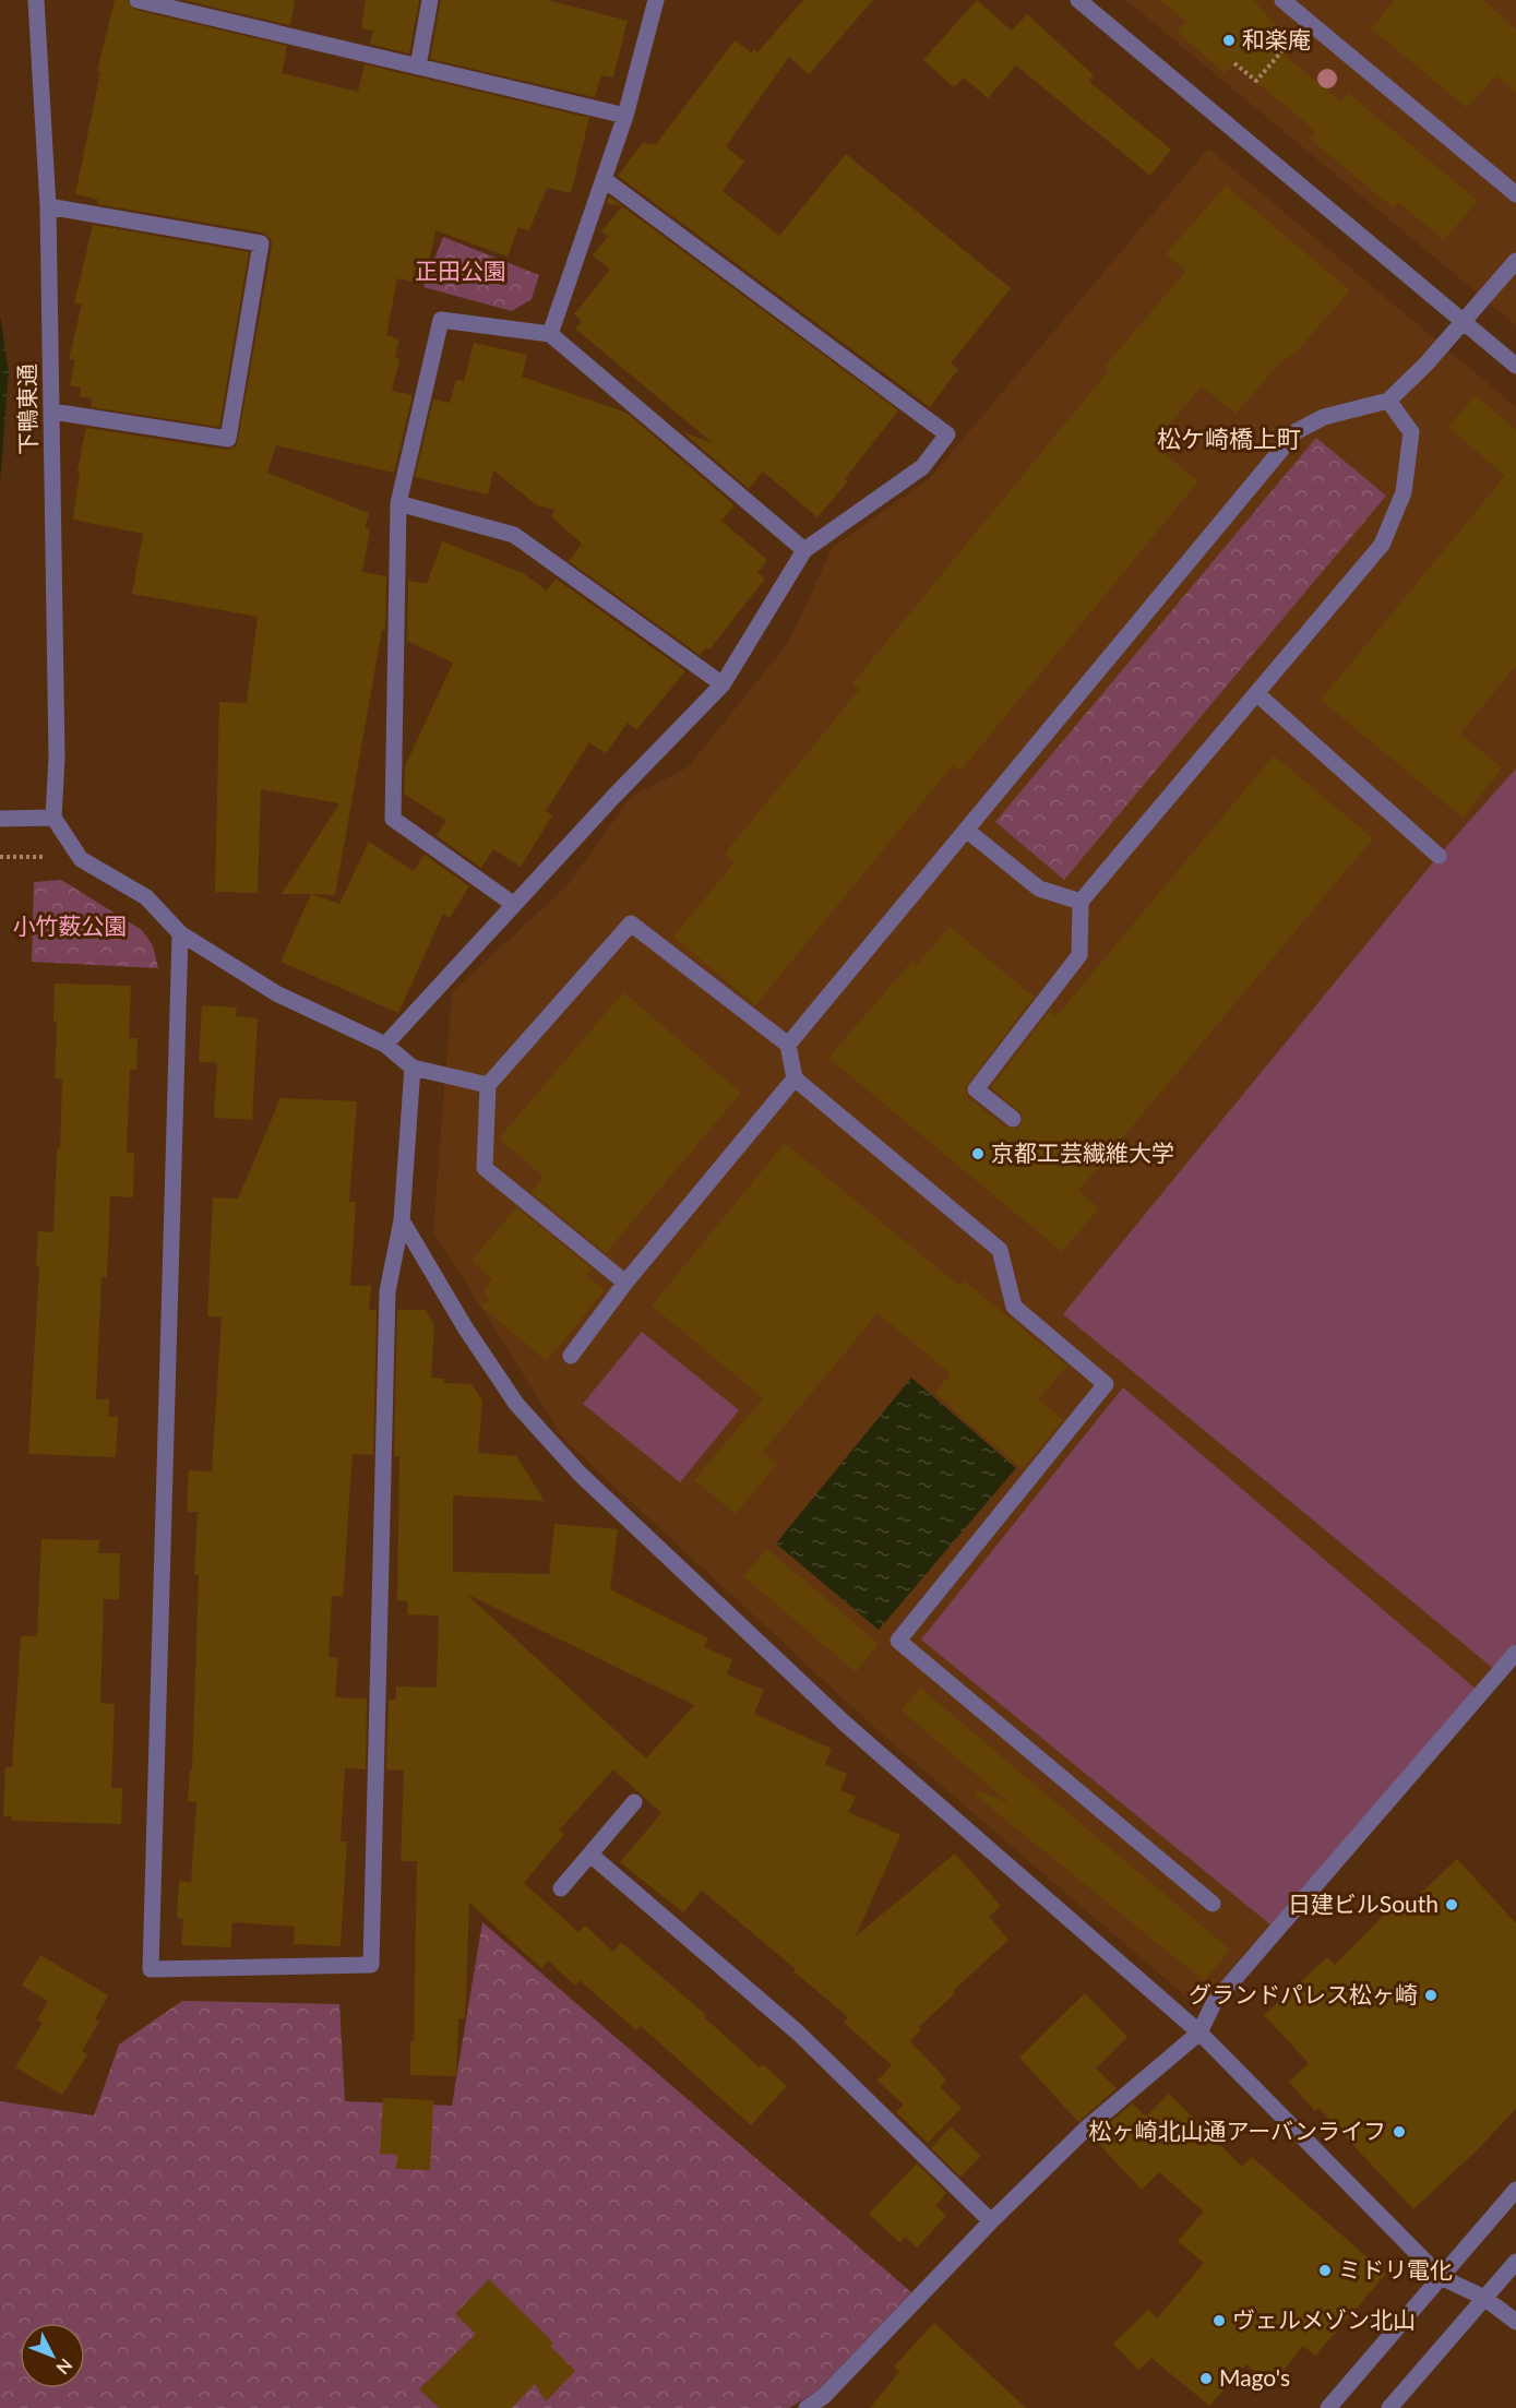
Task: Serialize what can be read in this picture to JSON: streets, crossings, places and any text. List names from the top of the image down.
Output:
{
  "streets": {
    "street": ["下鴨東通"]
  },
  "districts": ["松ケ崎橋上町"],
  "parks": ["正田公園", "小竹薮公園"],
  "places": [
    "和楽庵",
    "京都工芸繊維大学",
    "日建ビルSouth",
    "グランドパレス松ヶ崎",
    "松ヶ崎北山通アーバンライフ",
    "ミドリ電化",
    "ヴェルメゾン北山",
    "Mago's"
  ],
  "north": "bottom right"
}
